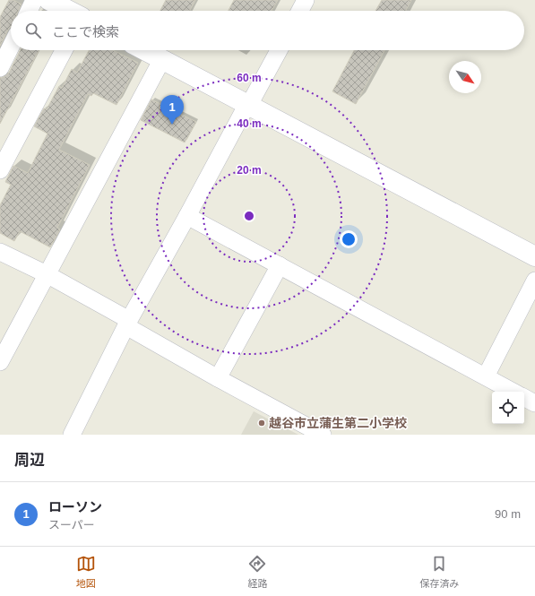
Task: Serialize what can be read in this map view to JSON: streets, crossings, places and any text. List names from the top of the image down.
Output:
{
  "places": ["越谷市立蒲生第二小学校"],
  "north": "bottom right",
  "page": {
    "search": "ここで検索",
    "pins": "1",
    "heading": "周辺",
    "list": [
      {
        "mark": "1",
        "name": "ローソン",
        "note": "スーパー",
        "value": "90 m"
      }
    ],
    "nav": ["地図", "経路", "保存済み"]
  },
  "rings": ["60 m", "40 m", "20 m"]
}
